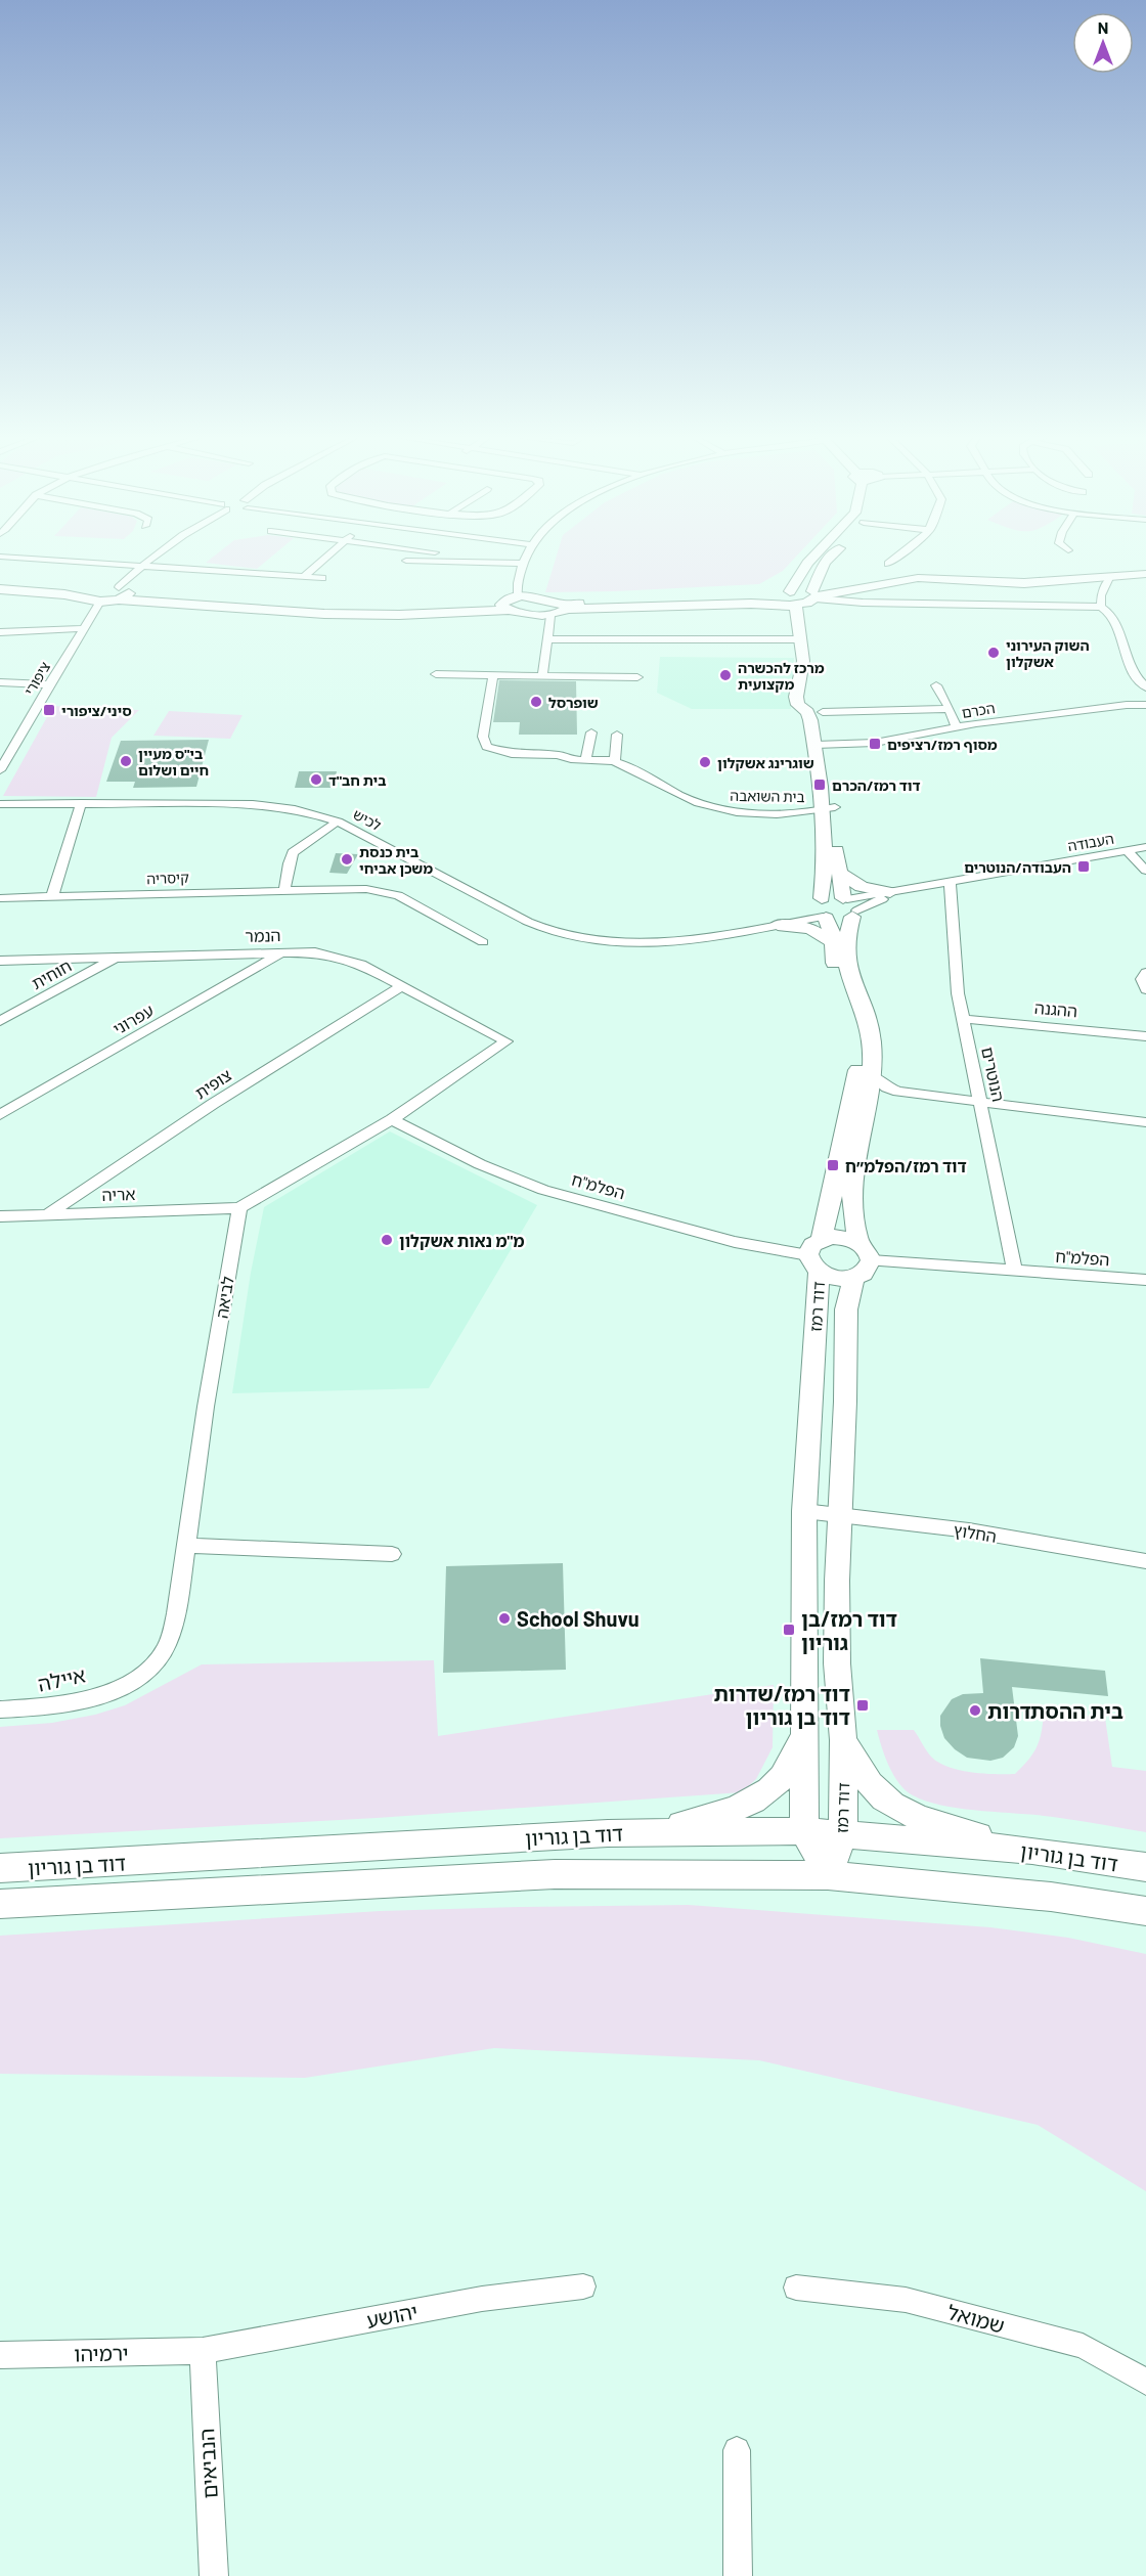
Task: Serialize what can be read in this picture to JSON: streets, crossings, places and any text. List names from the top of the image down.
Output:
{
  "streets": {
    "street": [
      "ציפורי",
      "הכרם",
      "בית השואבה",
      "לכיש",
      "העבודה",
      "קיסריה",
      "הנמר",
      "חוחית",
      "ההגנה",
      "עפרוני",
      "הנוטרים",
      "צופית",
      "הפלמ\"ח",
      "אריה",
      "לביאה",
      "דוד רמז",
      "החלוץ",
      "איילה",
      "דוד בן גוריון",
      "יהושע",
      "שמואל",
      "ירמיהו",
      "הנביאים"
    ]
  },
  "crossings": [
    ["הכרם", "דוד רמז"],
    ["בית השואבה", "דוד רמז"],
    ["לכיש", "דוד רמז"],
    ["העבודה", "הנוטרים"],
    ["העבודה", "דוד רמז"],
    ["הנמר", "חוחית"],
    ["הנמר", "עפרוני"],
    ["הנמר", "צופית"],
    ["הנמר", "הפלמ\"ח"],
    ["ההגנה", "הנוטרים"],
    ["הנוטרים", "הפלמ\"ח"],
    ["צופית", "אריה"],
    ["הפלמ\"ח", "דוד רמז"],
    ["אריה", "לביאה"],
    ["לביאה", "איילה"],
    ["דוד רמז", "החלוץ"],
    ["דוד רמז", "דוד בן גוריון"],
    ["יהושע", "ירמיהו"],
    ["יהושע", "הנביאים"],
    ["ירמיהו", "הנביאים"]
  ],
  "places": {
    "other": [
      "השוק העירוני אשקלון",
      "מרכז להכשרה מקצועית",
      "שופרסל",
      "בי\"ס מעיין חיים ושלום",
      "שוגרינג אשקלון",
      "בית חב\"ד",
      "בית כנסת משכן אביחי",
      "מ\"מ נאות אשקלון",
      "School Shuvu",
      "בית ההסתדרות"
    ],
    "transit": [
      "סיני/ציפורי",
      "מסוף רמז/רציפים",
      "דוד רמז/הכרם",
      "העבודה/הנוטרים",
      "דוד רמז/הפלמ״ח",
      "דוד רמז/בן גוריון",
      "דוד רמז/שדרות דוד בן גוריון"
    ]
  },
  "north": "top"
}
